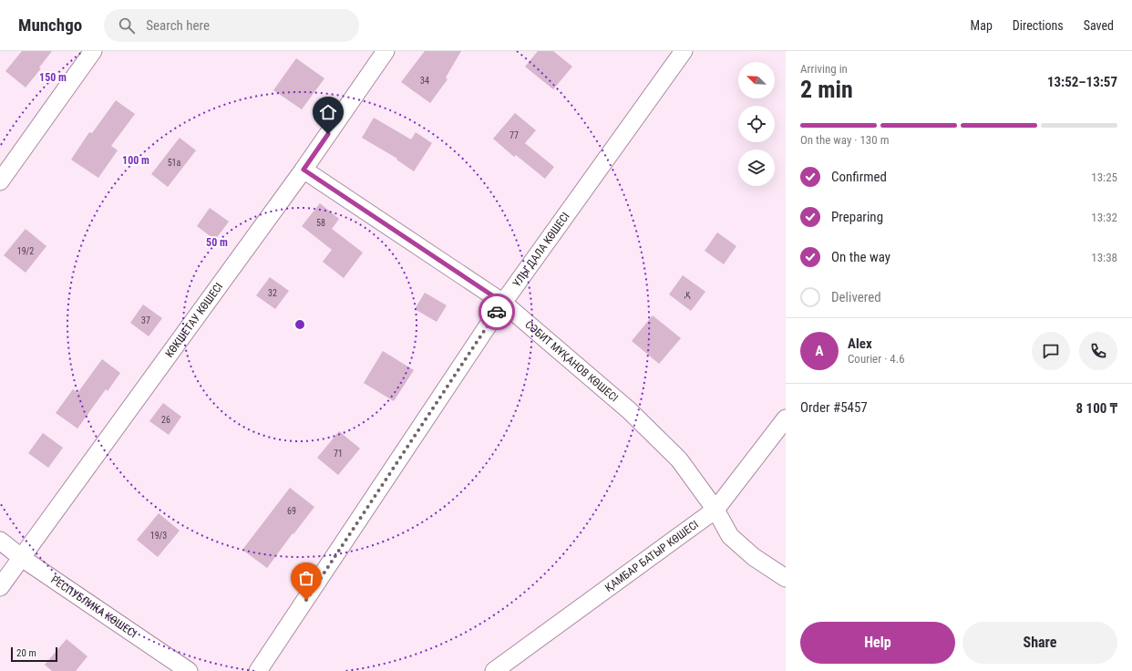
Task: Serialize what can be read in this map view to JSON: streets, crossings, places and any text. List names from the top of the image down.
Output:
{
  "streets": {
    "street": [
      "ҰЛЫ ДАЛА КӨШЕСІ",
      "КӨКШЕТАУ КӨШЕСІ",
      "СӘБИТ МҰҚАНОВ КӨШЕСІ",
      "ҚАМБАР БАТЫР КӨШЕСІ",
      "РЕСПУБЛИКА КӨШЕСІ"
    ]
  },
  "crossings": [
    ["ҰЛЫ ДАЛА КӨШЕСІ", "СӘБИТ МҰҚАНОВ КӨШЕСІ"],
    ["КӨКШЕТАУ КӨШЕСІ", "СӘБИТ МҰҚАНОВ КӨШЕСІ"],
    ["КӨКШЕТАУ КӨШЕСІ", "РЕСПУБЛИКА КӨШЕСІ"],
    ["СӘБИТ МҰҚАНОВ КӨШЕСІ", "ҚАМБАР БАТЫР КӨШЕСІ"]
  ],
  "house_numbers": [
    "34",
    "77",
    "51а",
    "58",
    "19/2",
    "32",
    ",қ",
    "37",
    "26",
    "71",
    "69",
    "19/3"
  ],
  "scale_bar": "20 m",
  "north": "top left",
  "page": {
    "header": "Munchgo",
    "search": "Search here",
    "nav": ["Map", "Directions", "Saved"],
    "heading": ["2 min", "Arriving in", "13:52–13:57"],
    "panel": [
      "Alex",
      "Courier · 4.6",
      "Order #5457",
      "8 100 ₸"
    ],
    "bar": "On the way · 130 m",
    "list": [
      ["Confirmed", "13:25"],
      ["Preparing", "13:32"],
      ["On the way", "13:38"],
      "Delivered"
    ],
    "round": "A",
    "buttons": ["Help", "Share"],
    "scale": "20 m"
  },
  "rings": ["150 m", "100 m", "50 m"]
}
